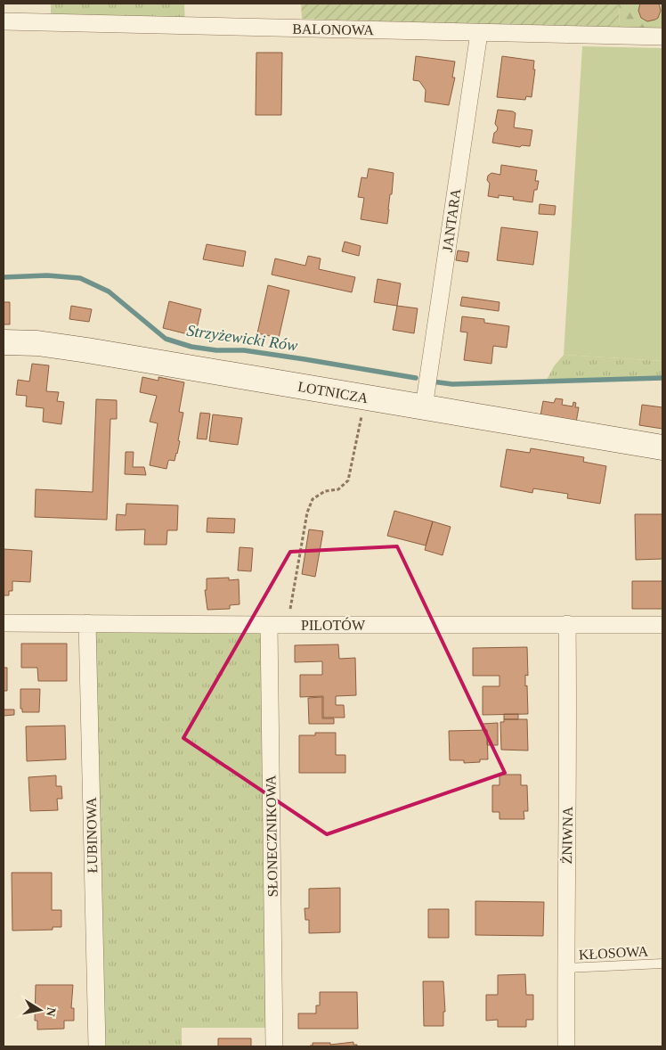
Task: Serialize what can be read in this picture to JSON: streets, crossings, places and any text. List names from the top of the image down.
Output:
{
  "streets": {
    "street": [
      "BALONOWA",
      "JANTARA",
      "LOTNICZA",
      "PILOTÓW",
      "ŁUBINOWA",
      "ŻNIWNA",
      "SŁONECZNIKOWA"
    ],
    "lane": ["KŁOSOWA"]
  },
  "crossings": [
    ["BALONOWA", "JANTARA"],
    ["JANTARA", "LOTNICZA"],
    ["PILOTÓW", "ŁUBINOWA"],
    ["PILOTÓW", "ŻNIWNA"],
    ["PILOTÓW", "SŁONECZNIKOWA"],
    ["ŻNIWNA", "KŁOSOWA"]
  ],
  "water": ["Strzyżewicki Rów"],
  "north": "right"
}
